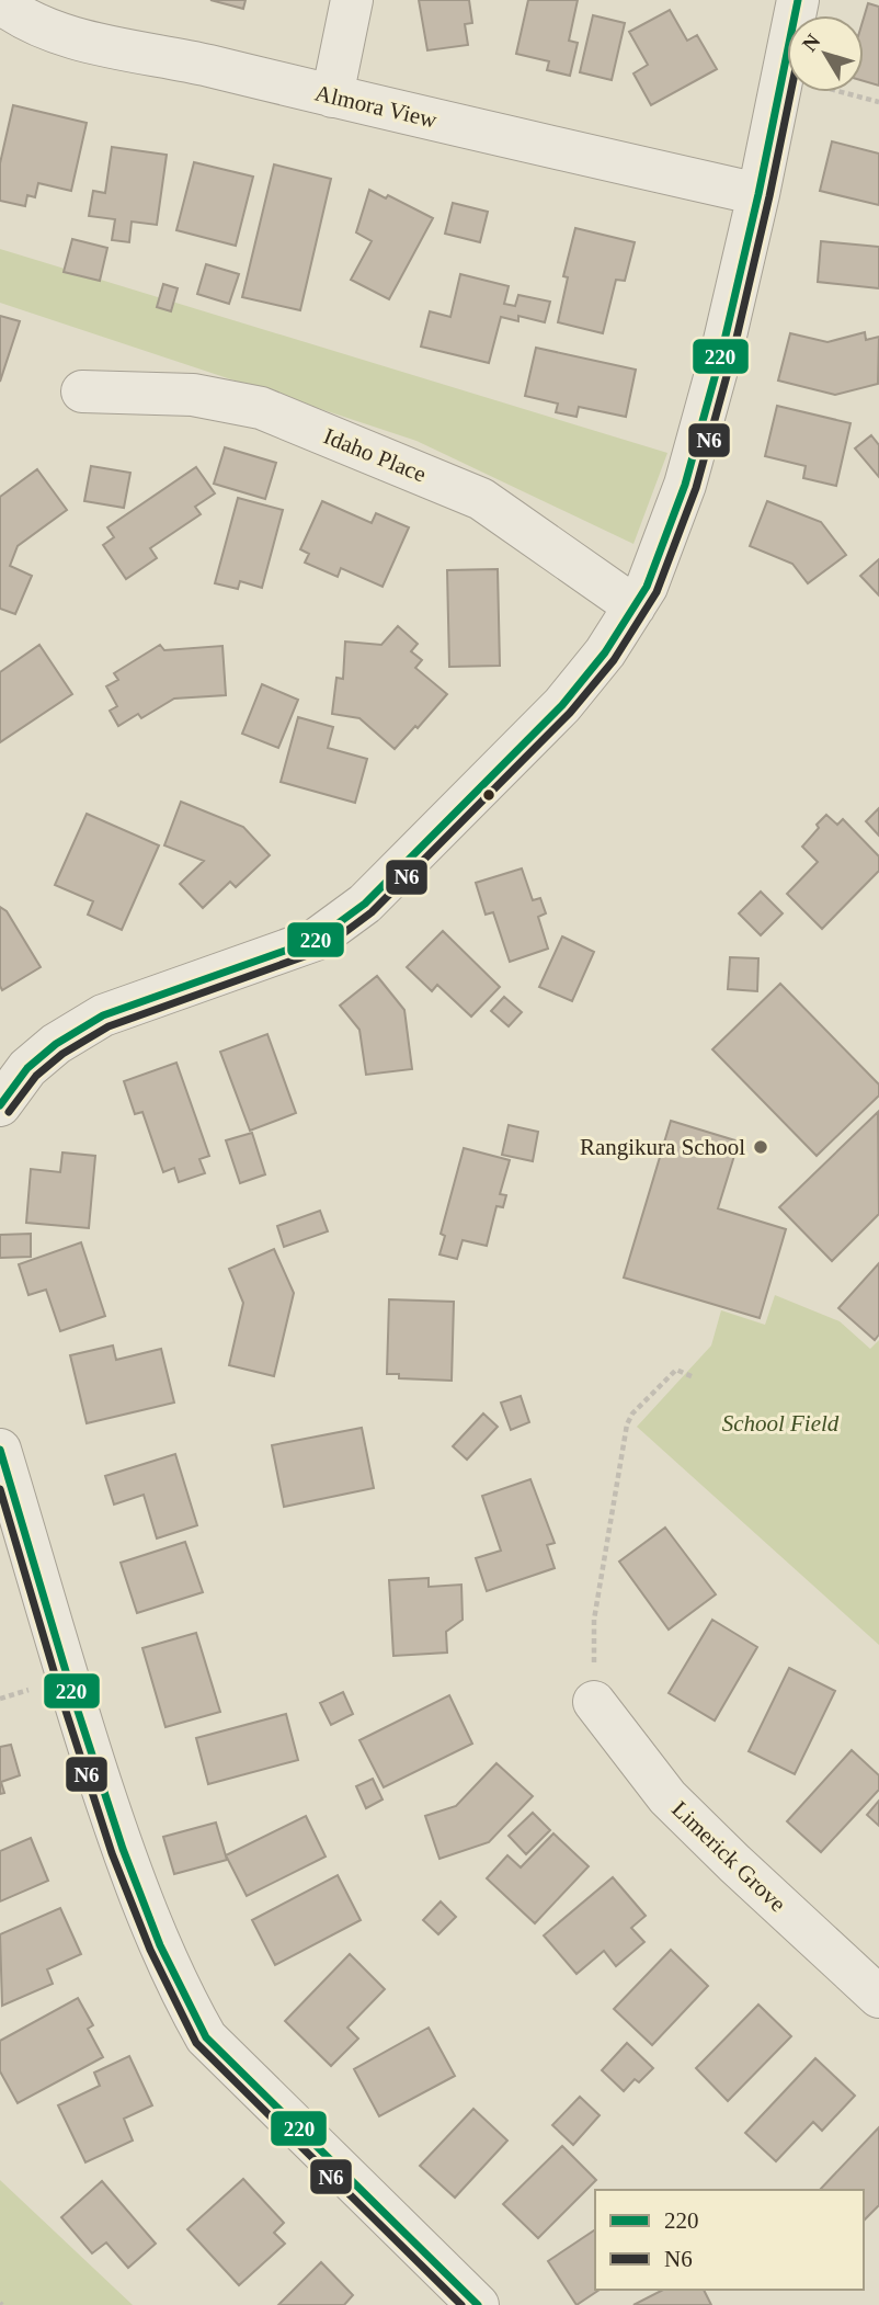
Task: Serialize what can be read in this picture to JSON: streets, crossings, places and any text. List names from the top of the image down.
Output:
{
  "streets": {
    "street": ["Almora View", "Idaho Place", "Limerick Grove"]
  },
  "parks": ["School Field"],
  "places": ["Rangikura School"],
  "lines": ["transit line 220", "transit line N6"],
  "legend": ["220", "N6"],
  "north": "top left"
}
